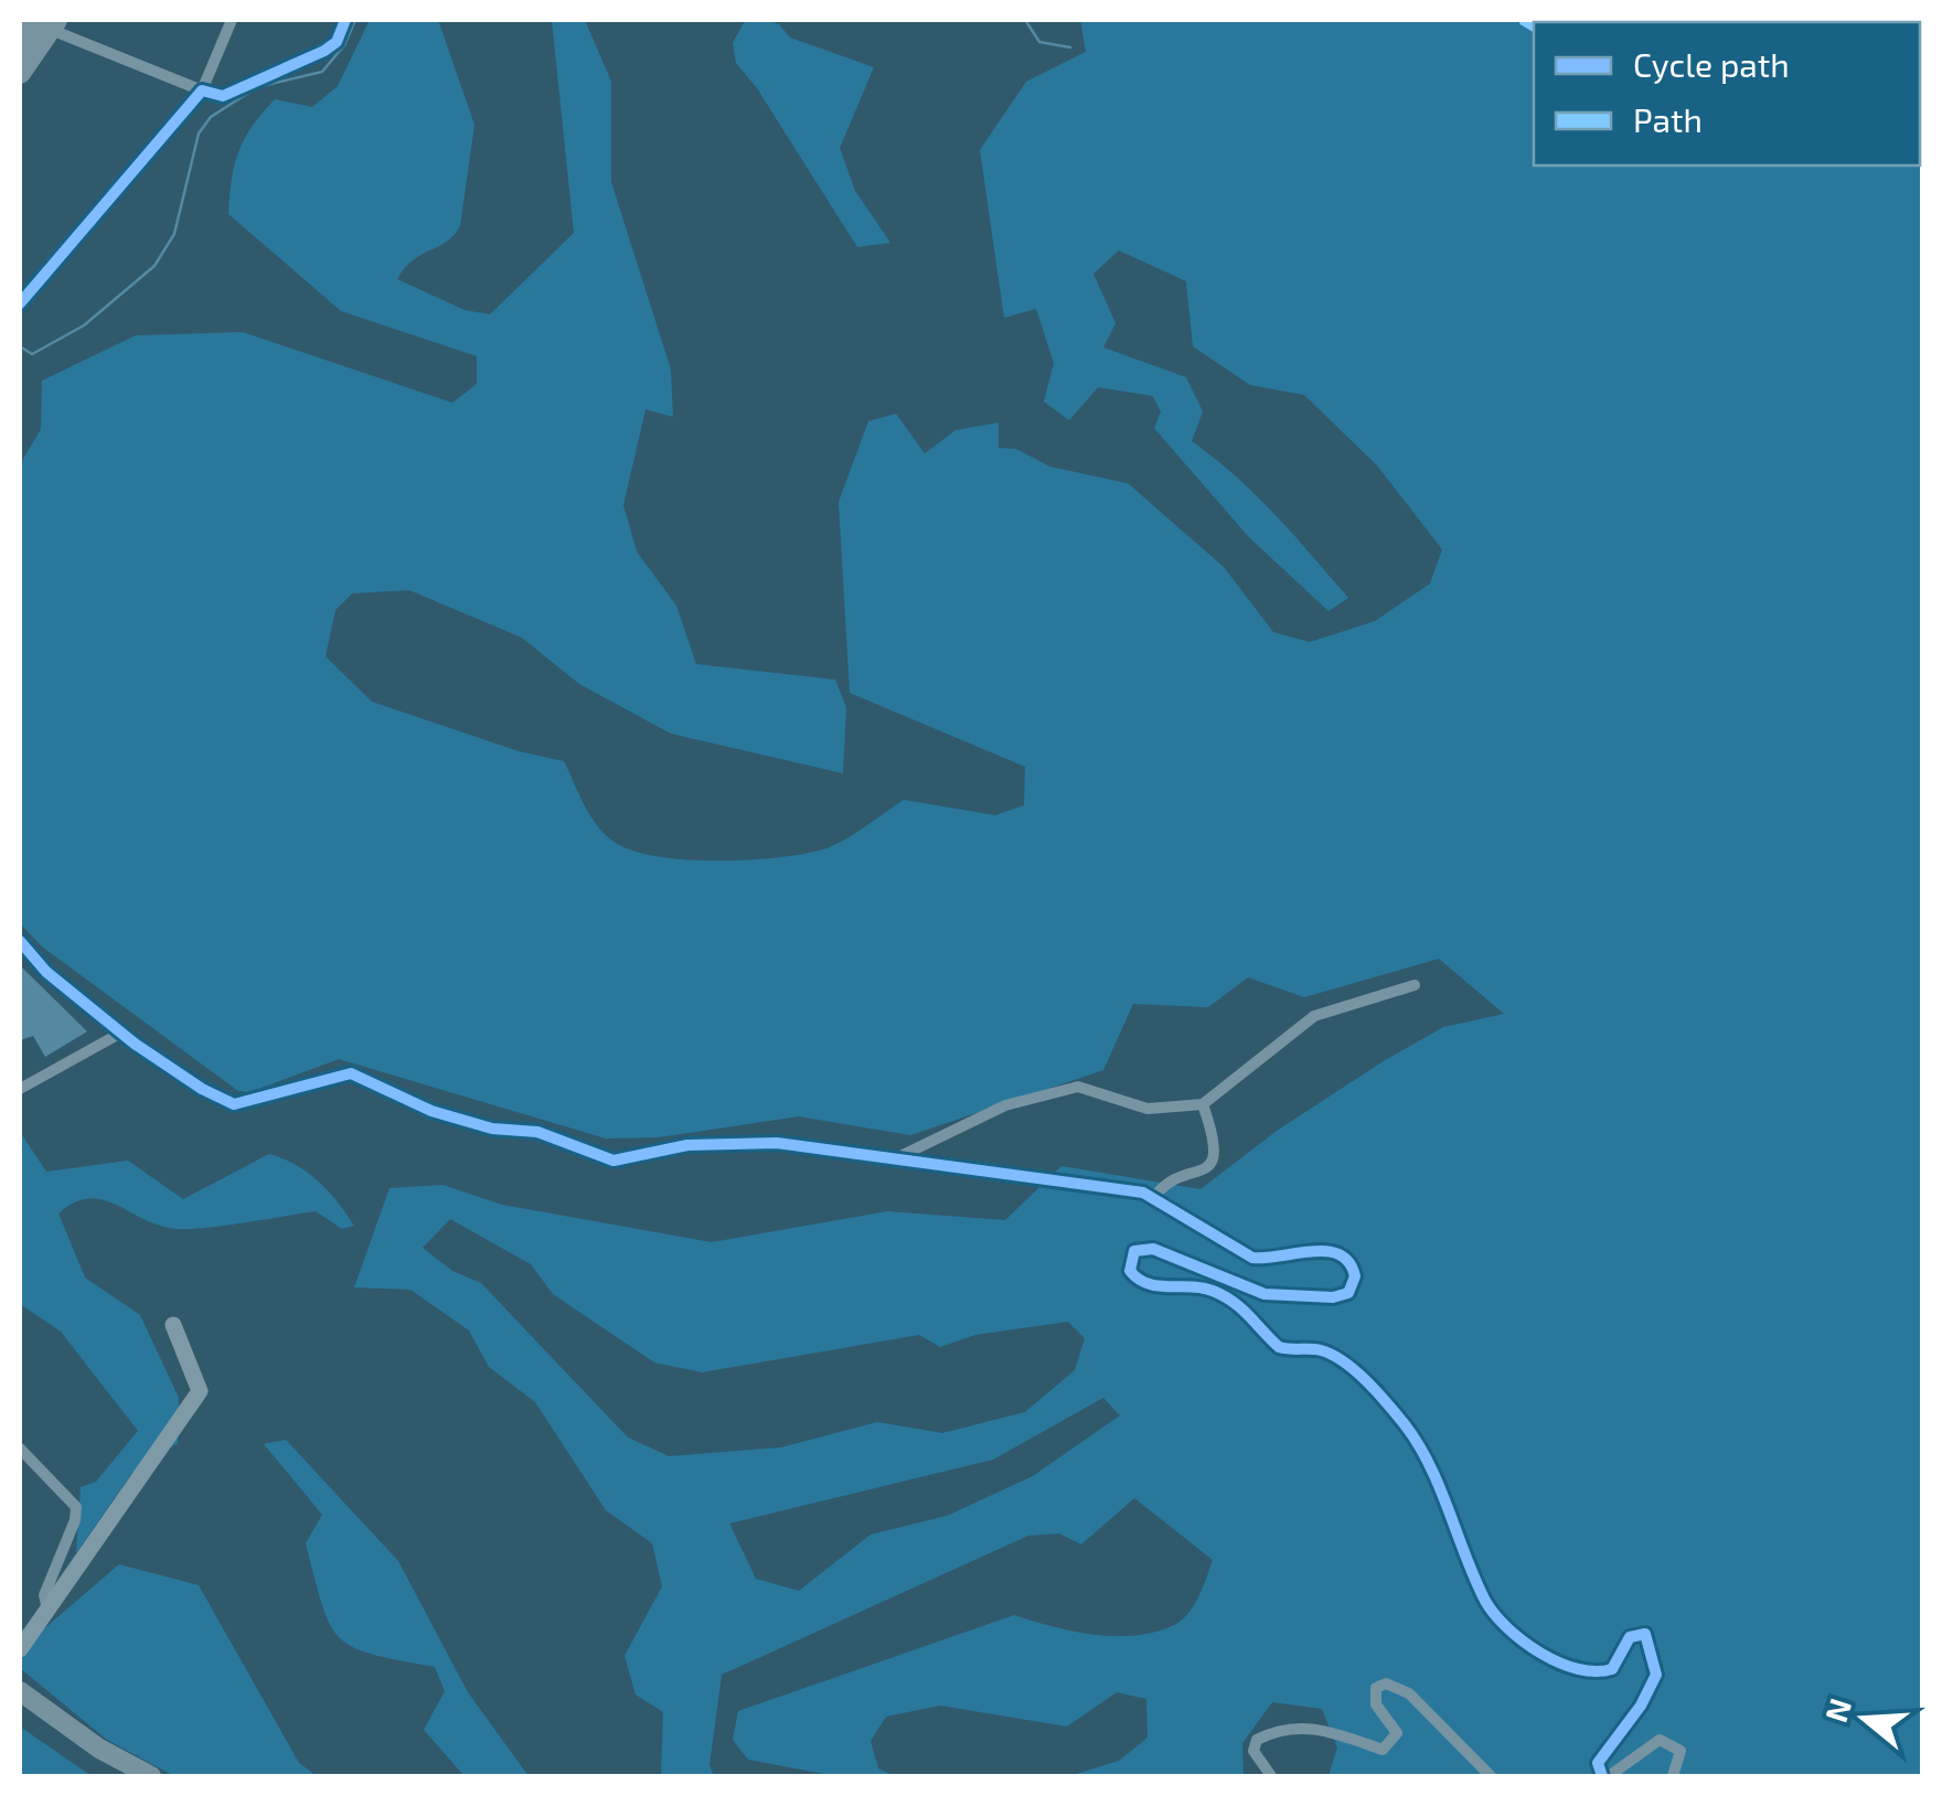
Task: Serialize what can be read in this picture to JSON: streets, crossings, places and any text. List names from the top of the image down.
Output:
{
  "legend": ["Cycle path", "Path"],
  "north": "left"
}
